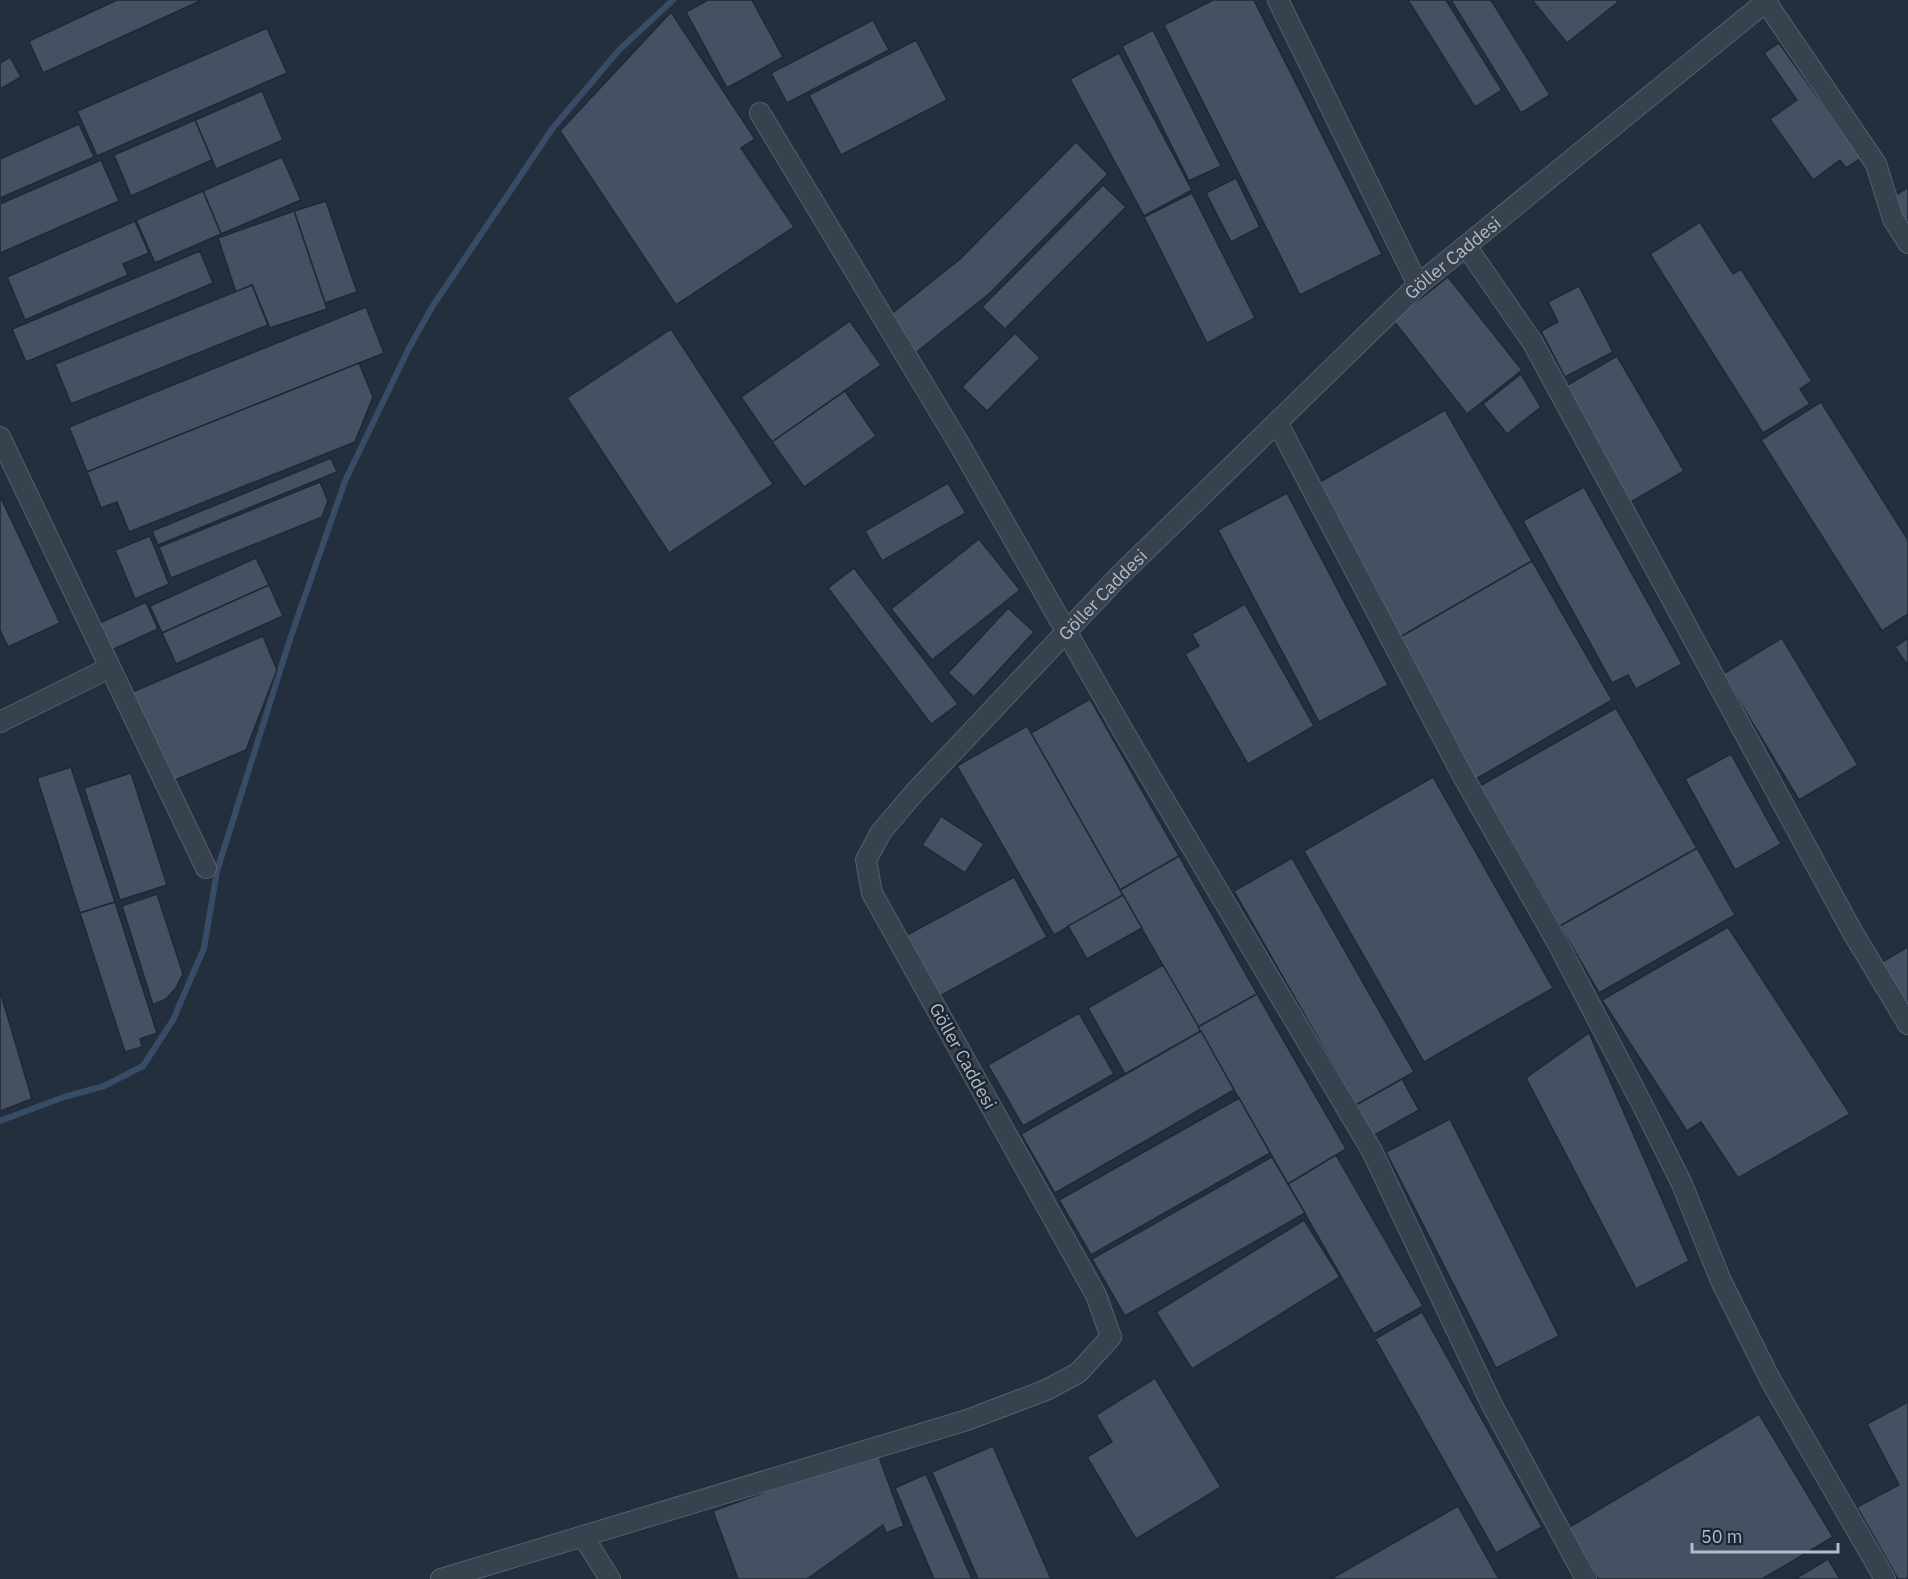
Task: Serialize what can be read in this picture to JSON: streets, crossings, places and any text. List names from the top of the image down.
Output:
{
  "streets": {
    "street": ["Göller Caddesi"]
  },
  "scale_bar": "50 m"
}
